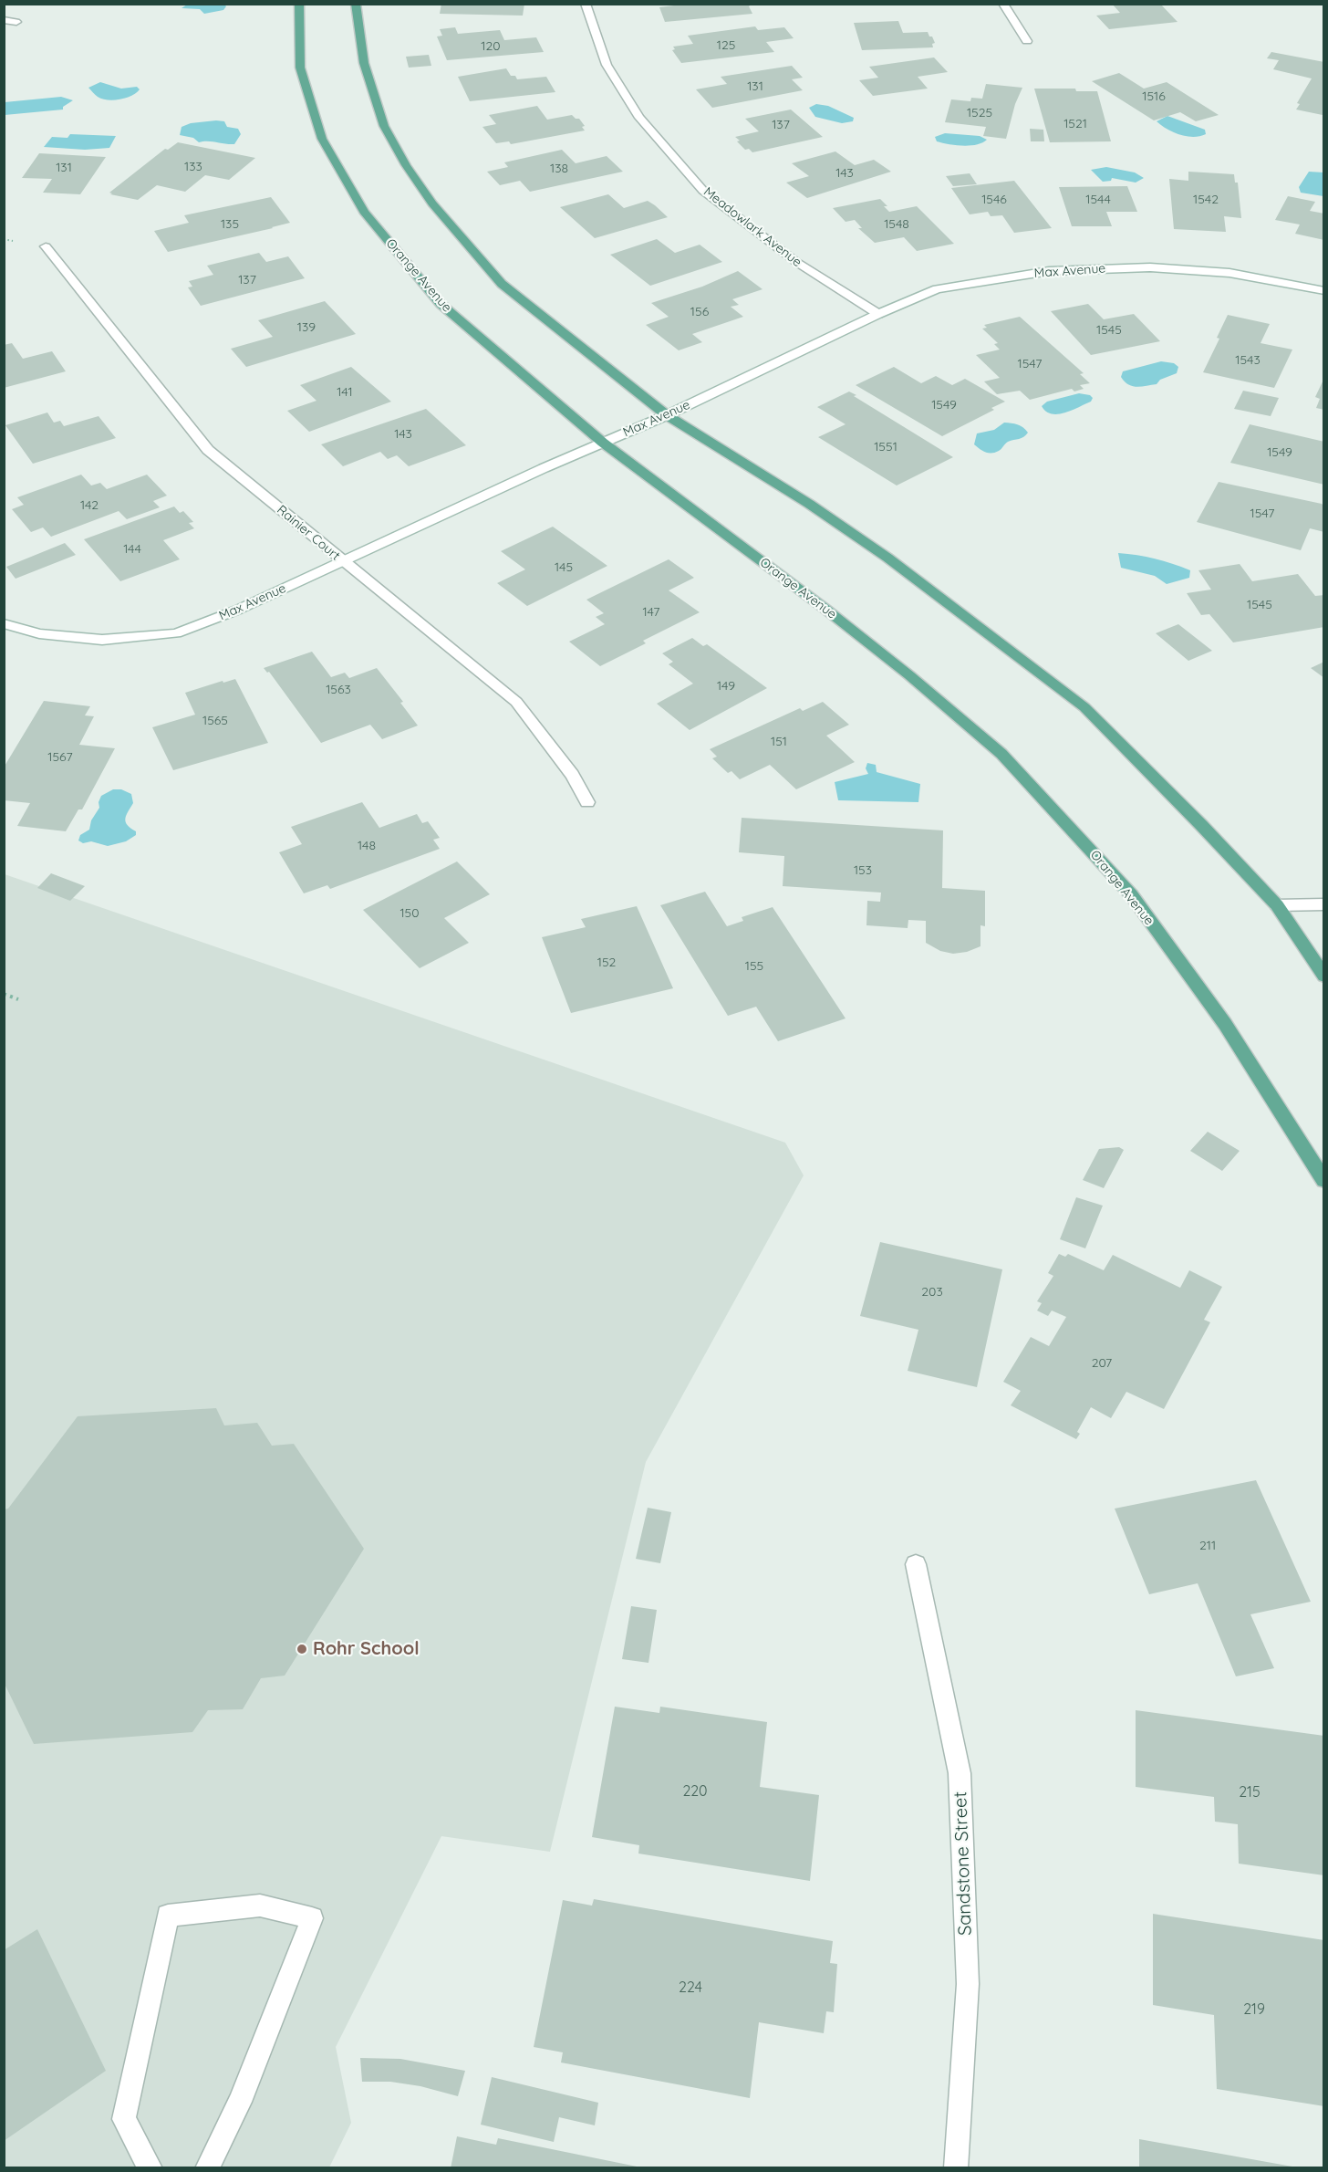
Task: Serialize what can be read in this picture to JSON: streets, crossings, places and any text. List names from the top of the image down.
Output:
{
  "streets": {
    "main road": ["Orange Avenue"],
    "street": [
      "Meadowlark Avenue",
      "Max Avenue",
      "Rainier Court",
      "Sandstone Street"
    ]
  },
  "crossings": [
    ["Meadowlark Avenue", "Max Avenue"],
    ["Max Avenue", "Orange Avenue"],
    ["Max Avenue", "Rainier Court"]
  ],
  "places": ["Rohr School"],
  "house_numbers": [
    "125",
    "120",
    "131",
    "1516",
    "1525",
    "1521",
    "137",
    "133",
    "131",
    "138",
    "143",
    "1546",
    "1544",
    "1542",
    "135",
    "1548",
    "137",
    "156",
    "139",
    "1545",
    "1543",
    "1547",
    "141",
    "1549",
    "143",
    "1551",
    "1549",
    "142",
    "1547",
    "144",
    "145",
    "1545",
    "147",
    "149",
    "1563",
    "1565",
    "151",
    "1567",
    "148",
    "153",
    "150",
    "152",
    "155",
    "203",
    "207",
    "211",
    "220",
    "215",
    "224",
    "219"
  ]
}
